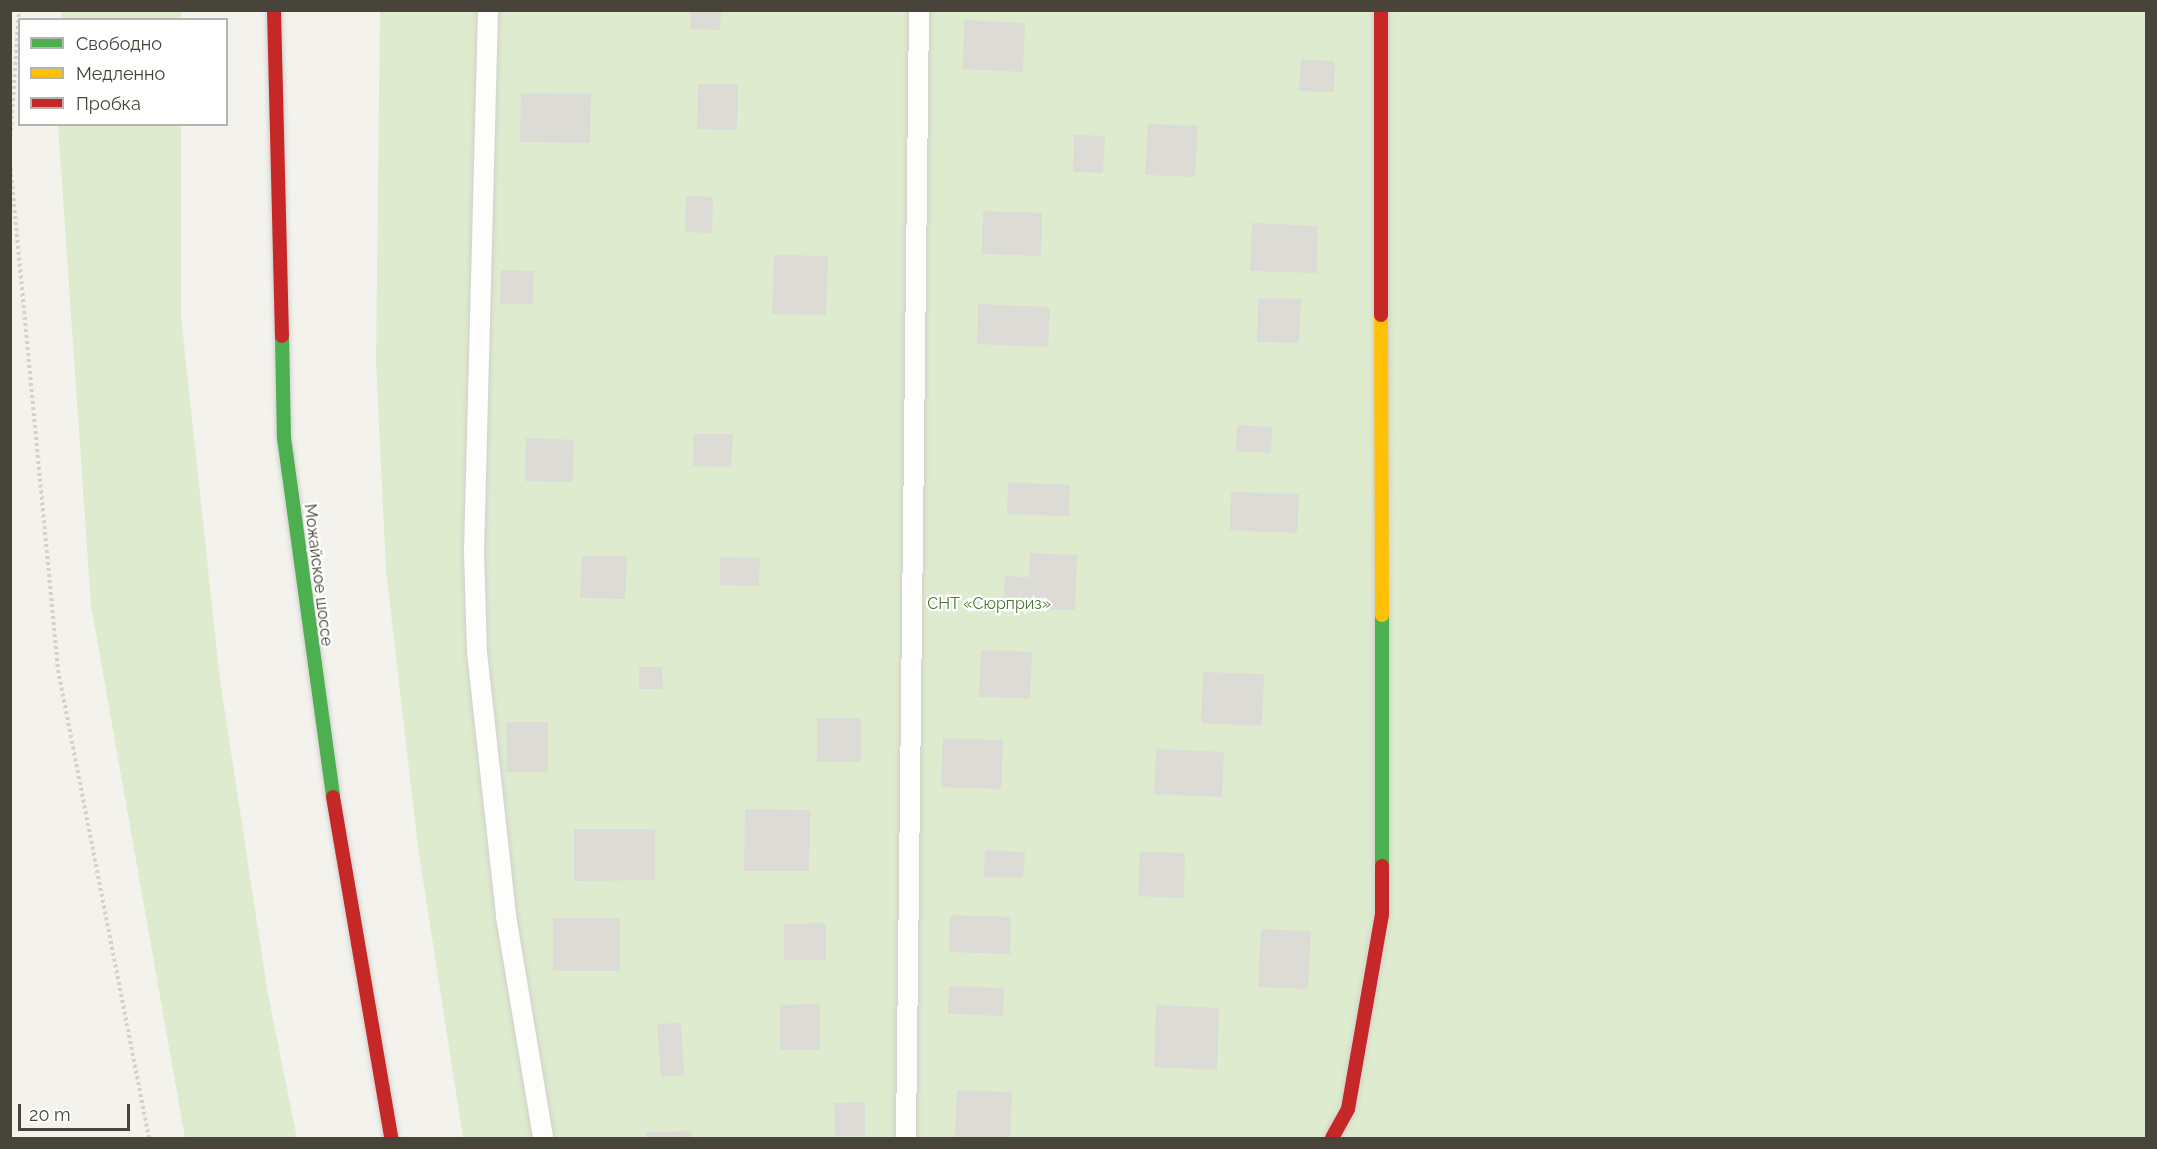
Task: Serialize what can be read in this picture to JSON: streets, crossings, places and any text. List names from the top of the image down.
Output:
{
  "streets": {
    "main road": ["Можайское шоссе"]
  },
  "parks": ["СНТ «Сюрприз»"],
  "legend": ["Свободно", "Медленно", "Пробка"],
  "scale_bar": "20 m"
}
